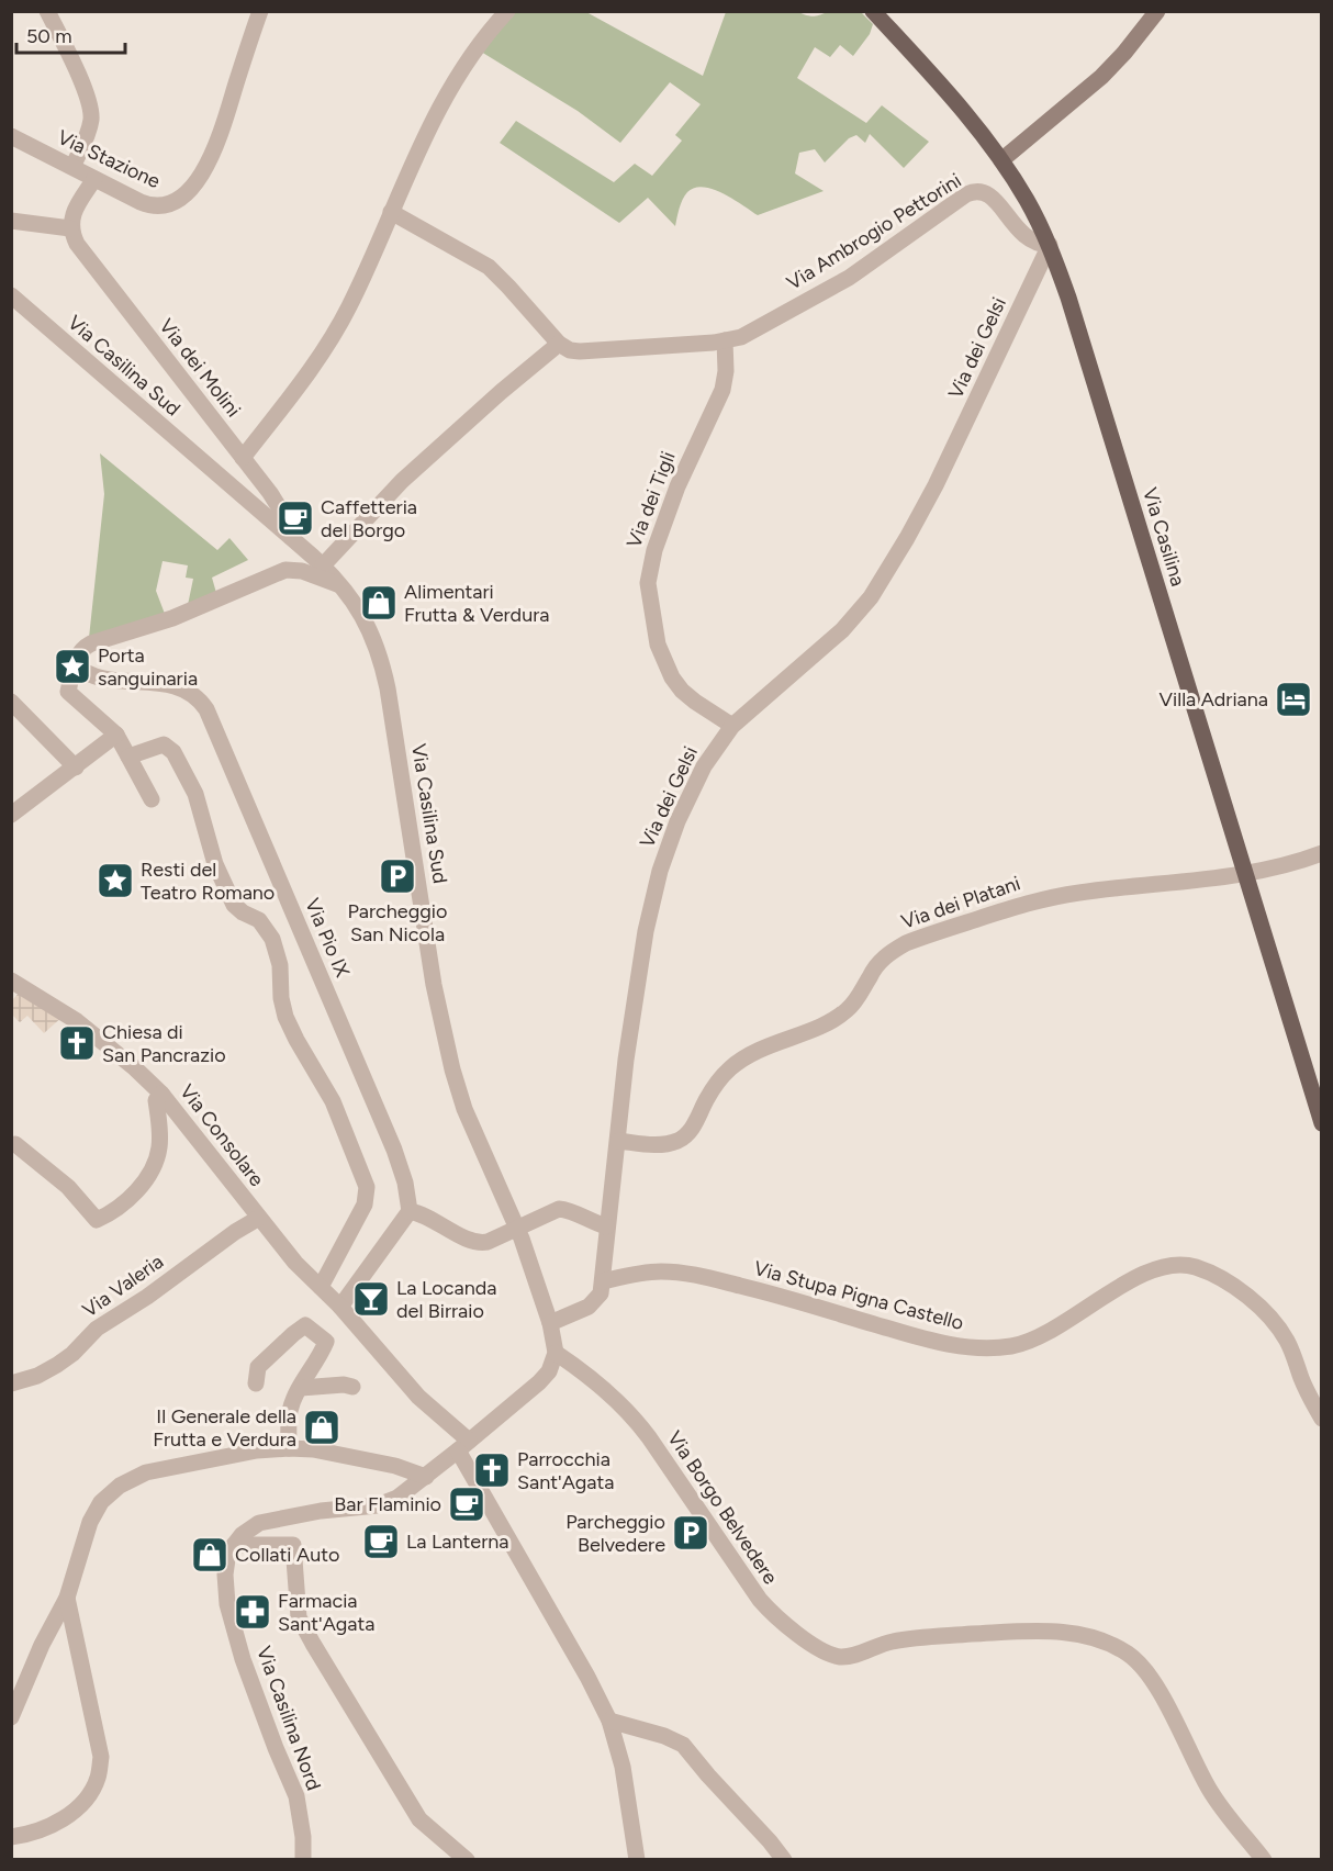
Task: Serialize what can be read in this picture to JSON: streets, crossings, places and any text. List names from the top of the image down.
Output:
{
  "streets": {
    "main road": ["Via Casilina"],
    "street": [
      "Via Stazione",
      "Via Ambrogio Pettorini",
      "Via dei Gelsi",
      "Via Casilina Sud",
      "Via dei Molini",
      "Via dei Tigli",
      "Via dei Platani",
      "Via Pio IX",
      "Via Consolare",
      "Via Valeria",
      "Via Stupa Pigna Castello",
      "Via Borgo Belvedere",
      "Via Casilina Nord"
    ]
  },
  "crossings": [
    ["Via Ambrogio Pettorini", "Via dei Gelsi"],
    ["Via Ambrogio Pettorini", "Via dei Tigli"],
    ["Via Ambrogio Pettorini", "Via Casilina"],
    ["Via dei Gelsi", "Via dei Tigli"],
    ["Via dei Gelsi", "Via Casilina"],
    ["Via dei Gelsi", "Via dei Platani"],
    ["Via dei Gelsi", "Via Stupa Pigna Castello"],
    ["Via Casilina Sud", "Via dei Molini"],
    ["Via Casilina Sud", "Via Borgo Belvedere"],
    ["Via Casilina", "Via dei Platani"],
    ["Via Consolare", "Via Valeria"]
  ],
  "places": {
    "cafe": ["Caffetteria del Borgo", "Bar Flaminio", "La Lanterna"],
    "shop": ["Alimentari Frutta & Verdura", "Il Generale della Frutta e Verdura", "Collati Auto"],
    "place": ["Porta sanguinaria", "Resti del Teatro Romano"],
    "hotel": ["Villa Adriana"],
    "parking": ["Parcheggio San Nicola", "Parcheggio Belvedere"],
    "church": ["Chiesa di San Pancrazio", "Parrocchia Sant'Agata"],
    "bar": ["La Locanda del Birraio"],
    "pharmacy": ["Farmacia Sant'Agata"]
  },
  "scale_bar": "50 m"
}
